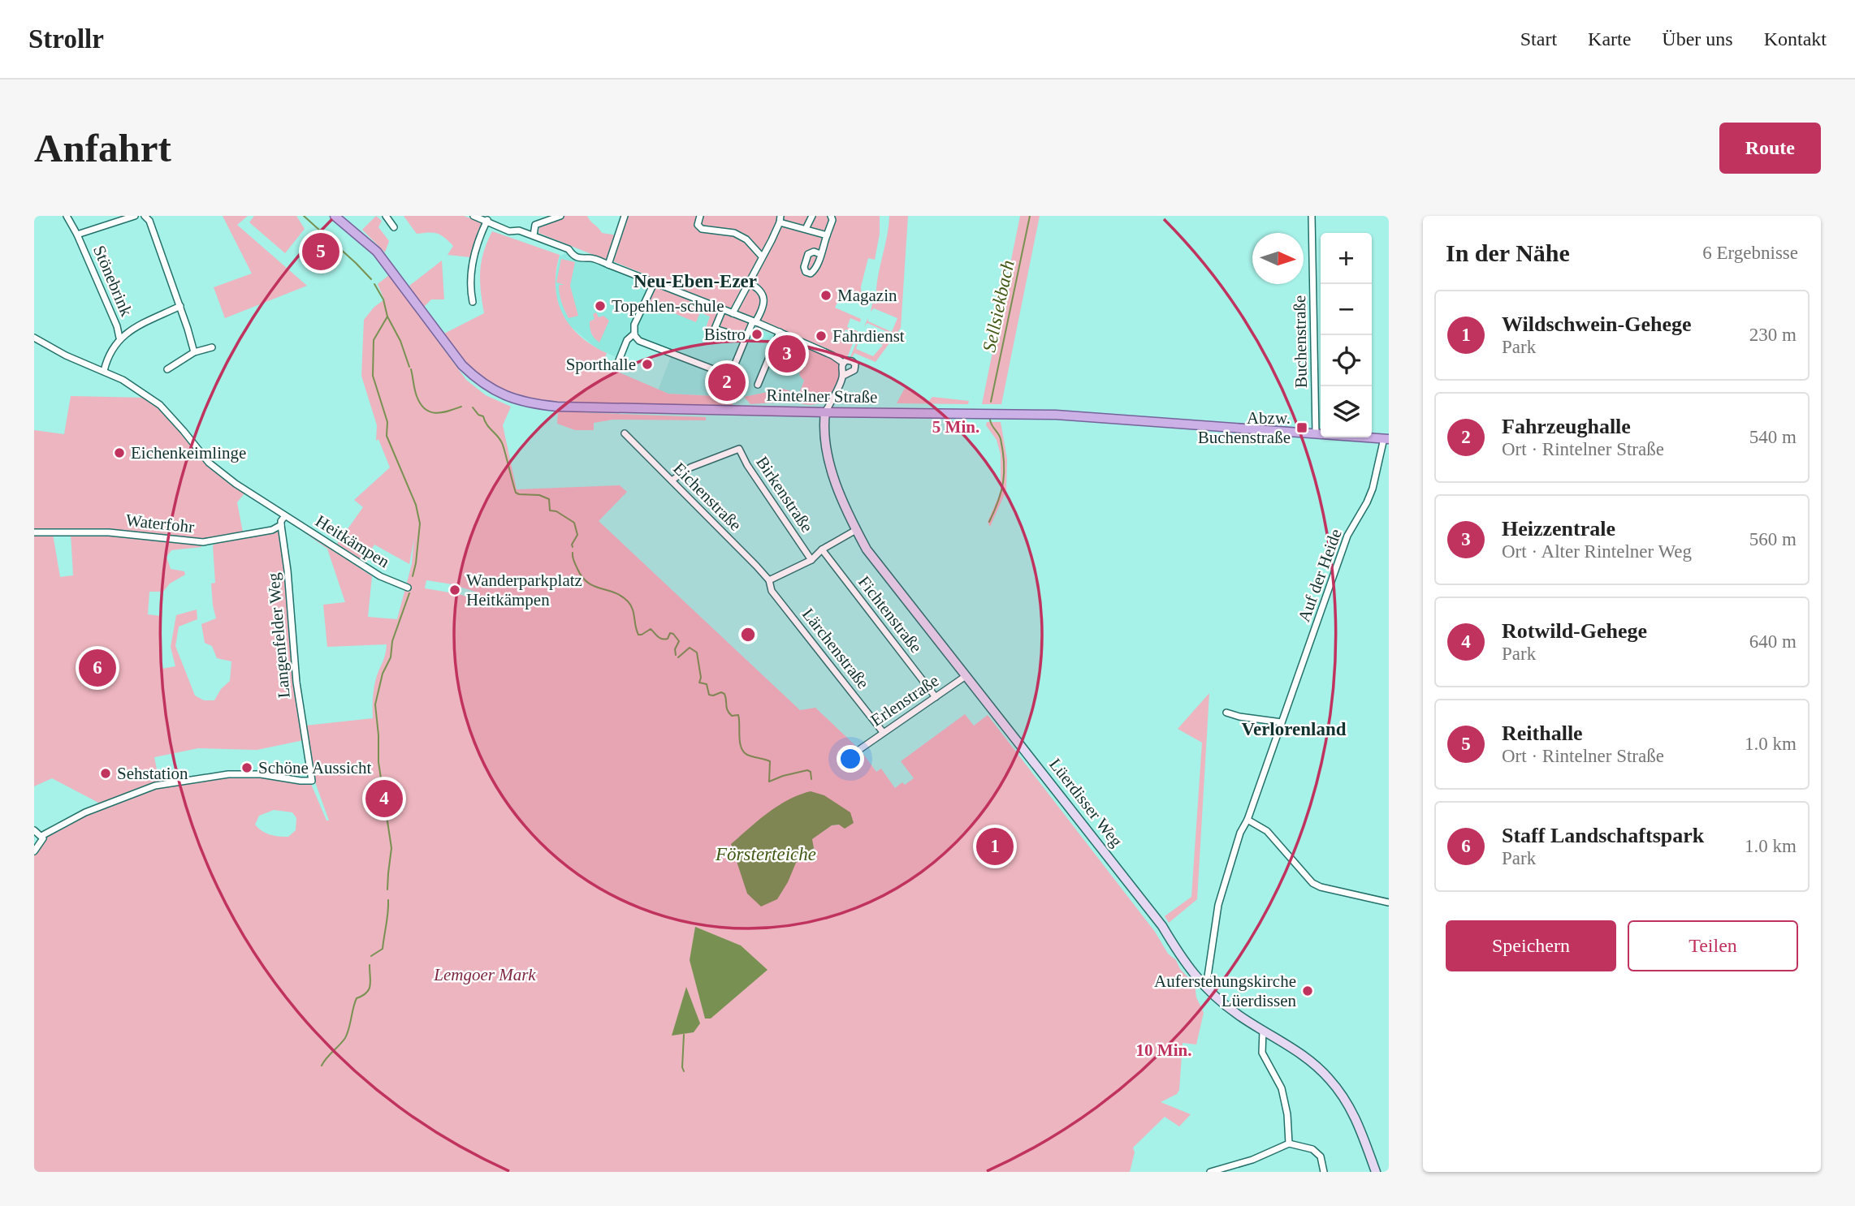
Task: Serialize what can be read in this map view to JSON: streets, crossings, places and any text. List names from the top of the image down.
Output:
{
  "streets": {
    "main road": ["Rintelner Straße", "Lüerdisser Weg"],
    "street": [
      "Stönebrink",
      "Buchenstraße",
      "Birkenstraße",
      "Eichenstraße",
      "Waterfohr",
      "Heitkämpen",
      "Auf der Heide",
      "Fichtenstraße",
      "Langenfelder Weg",
      "Lärchenstraße",
      "Erlenstraße"
    ]
  },
  "crossings": [
    ["Buchenstraße", "Rintelner Straße"],
    ["Rintelner Straße", "Auf der Heide"],
    ["Rintelner Straße", "Lüerdisser Weg"],
    ["Birkenstraße", "Eichenstraße"],
    ["Eichenstraße", "Lärchenstraße"],
    ["Waterfohr", "Langenfelder Weg"],
    ["Heitkämpen", "Langenfelder Weg"],
    ["Auf der Heide", "Lüerdisser Weg"],
    ["Fichtenstraße", "Erlenstraße"],
    ["Lärchenstraße", "Erlenstraße"],
    ["Erlenstraße", "Lüerdisser Weg"]
  ],
  "districts": ["Neu-Eben-Ezer", "Verlorenland"],
  "water": ["Sellsiekbach", "Försterteiche"],
  "parks": ["Lemgoer Mark"],
  "places": {
    "other": [
      "Magazin",
      "Topehlen-schule",
      "Bistro",
      "Fahrdienst",
      "Sporthalle",
      "Eichenkeimlinge",
      "Wanderparkplatz Heitkämpen",
      "Schöne Aussicht",
      "Sehstation",
      "Auferstehungskirche Lüerdissen"
    ],
    "transit": ["Abzw. Buchenstraße"]
  },
  "north": "right",
  "page": {
    "header": "Strollr",
    "nav": [
      "Start",
      "Karte",
      "Über uns",
      "Kontakt"
    ],
    "buttons": [
      "Route",
      ["Speichern", "Teilen"]
    ],
    "title": "Anfahrt",
    "heading": ["In der Nähe", "6 Ergebnisse"],
    "pins": [
      "5",
      "3",
      "2",
      "6",
      "4",
      "1"
    ],
    "map_buttons": ["+", "−"],
    "list": [
      {
        "mark": "1",
        "name": "Wildschwein-Gehege",
        "note": "Park",
        "value": "230 m"
      },
      {
        "mark": "2",
        "name": "Fahrzeughalle",
        "note": "Ort · Rintelner Straße",
        "value": "540 m"
      },
      {
        "mark": "3",
        "name": "Heizzentrale",
        "note": "Ort · Alter Rintelner Weg",
        "value": "560 m"
      },
      {
        "mark": "4",
        "name": "Rotwild-Gehege",
        "note": "Park",
        "value": "640 m"
      },
      {
        "mark": "5",
        "name": "Reithalle",
        "note": "Ort · Rintelner Straße",
        "value": "1.0 km"
      },
      {
        "mark": "6",
        "name": "Staff Landschaftspark",
        "note": "Park",
        "value": "1.0 km"
      }
    ]
  },
  "rings": ["5 Min.", "10 Min."]
}
